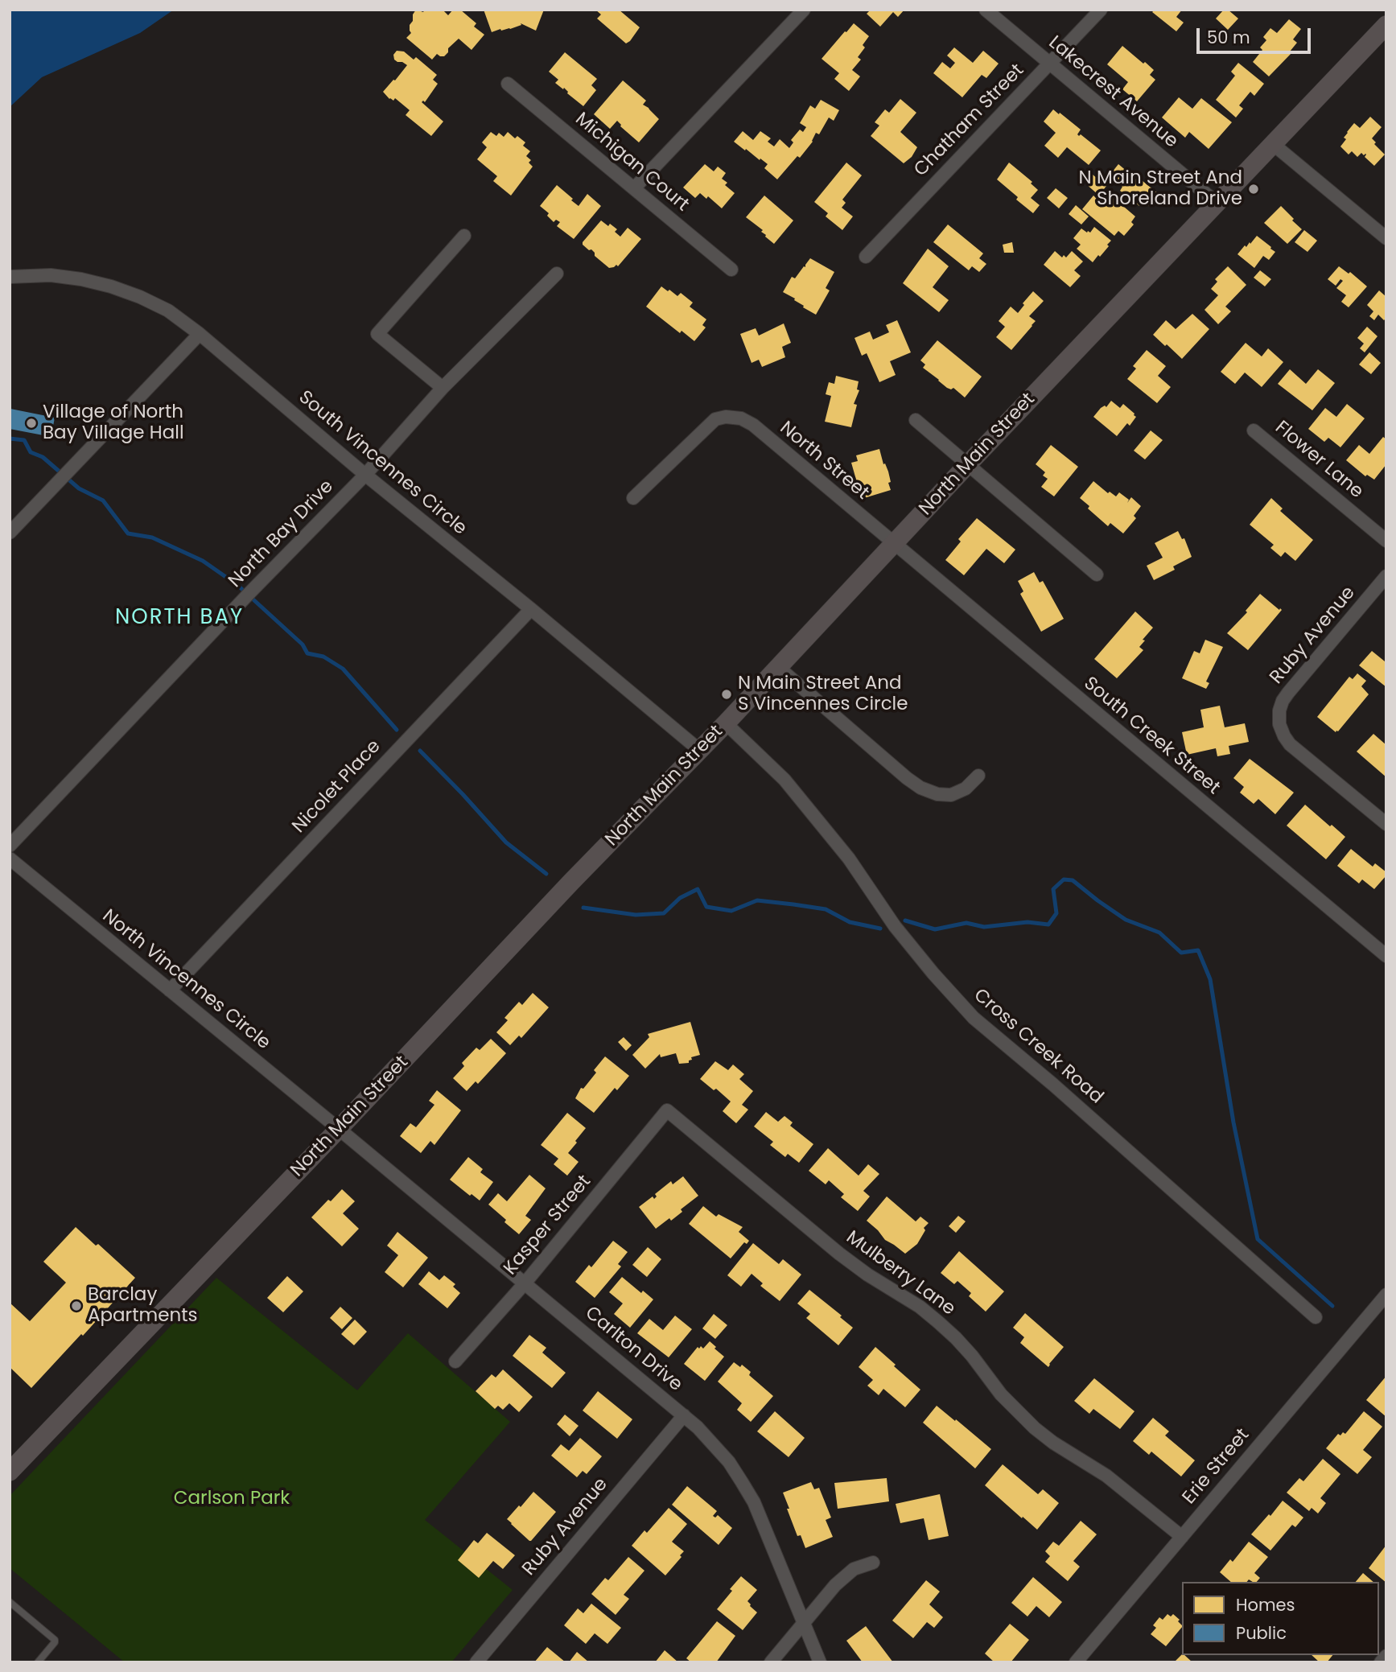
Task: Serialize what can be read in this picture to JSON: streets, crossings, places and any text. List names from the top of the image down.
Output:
{
  "streets": {
    "main road": ["North Main Street"],
    "street": [
      "Lakecrest Avenue",
      "Chatham Street",
      "Michigan Court",
      "Flower Lane",
      "North Street",
      "South Vincennes Circle",
      "North Bay Drive",
      "Ruby Avenue",
      "South Creek Street",
      "Nicolet Place",
      "North Vincennes Circle",
      "Cross Creek Road",
      "Kasper Street",
      "Mulberry Lane",
      "Carlton Drive",
      "Erie Street"
    ]
  },
  "crossings": [
    ["Lakecrest Avenue", "Chatham Street"],
    ["Lakecrest Avenue", "North Main Street"],
    ["North Main Street", "North Street"],
    ["North Main Street", "South Vincennes Circle"],
    ["North Main Street", "South Creek Street"],
    ["North Main Street", "North Vincennes Circle"],
    ["North Main Street", "Cross Creek Road"],
    ["North Main Street", "Carlton Drive"],
    ["North Street", "South Creek Street"],
    ["South Vincennes Circle", "North Bay Drive"],
    ["South Vincennes Circle", "Nicolet Place"],
    ["Ruby Avenue", "Carlton Drive"],
    ["Nicolet Place", "North Vincennes Circle"],
    ["North Vincennes Circle", "Carlton Drive"],
    ["Kasper Street", "Mulberry Lane"],
    ["Kasper Street", "Carlton Drive"],
    ["Mulberry Lane", "Erie Street"]
  ],
  "districts": ["NORTH BAY"],
  "parks": ["Carlson Park"],
  "places": [
    "N Main Street And Shoreland Drive",
    "Village of North Bay Village Hall",
    "N Main Street And S Vincennes Circle",
    "Barclay Apartments"
  ],
  "legend": ["Homes", "Public"],
  "scale_bar": "50 m"
}
